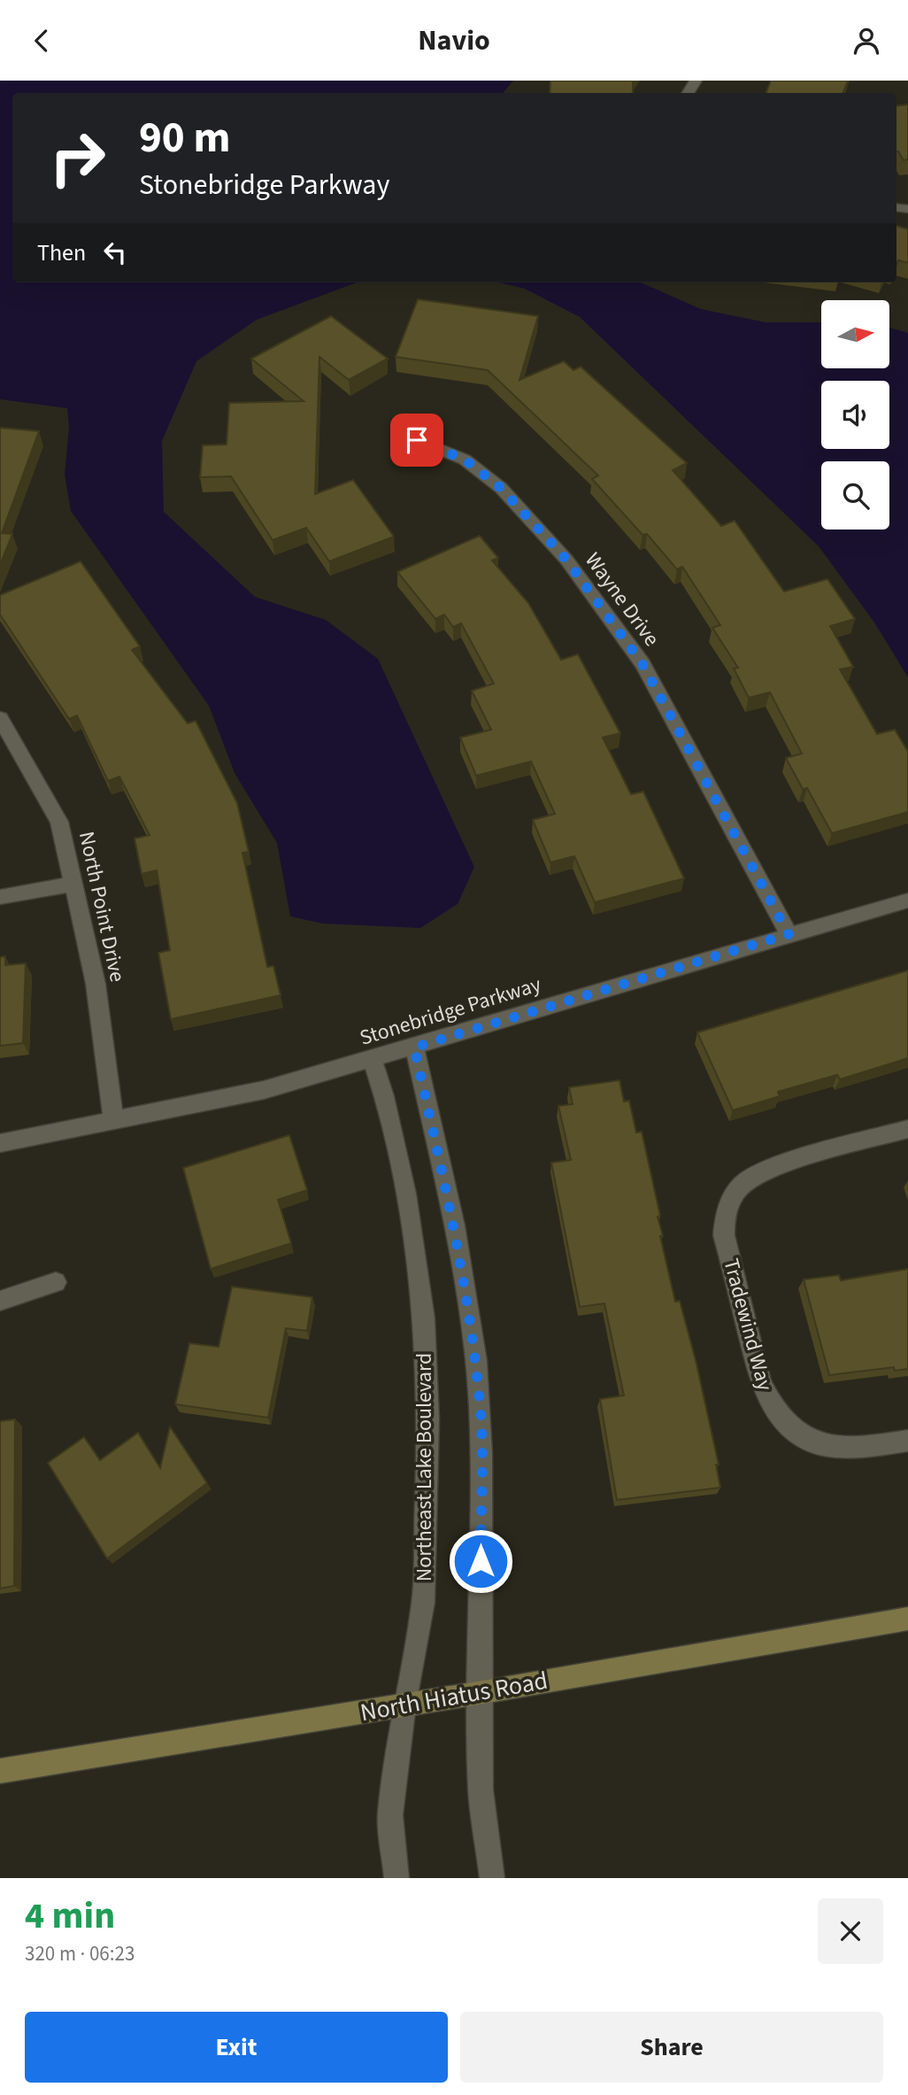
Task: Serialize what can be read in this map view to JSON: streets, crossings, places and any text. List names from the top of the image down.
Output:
{
  "streets": {
    "street": [
      "Wayne Drive",
      "North Point Drive",
      "Stonebridge Parkway",
      "Tradewind Way",
      "Northeast Lake Boulevard",
      "North Hiatus Road"
    ]
  },
  "crossings": [
    ["Wayne Drive", "Stonebridge Parkway"],
    ["North Point Drive", "Stonebridge Parkway"],
    ["Stonebridge Parkway", "Northeast Lake Boulevard"],
    ["Northeast Lake Boulevard", "North Hiatus Road"]
  ],
  "north": "right",
  "page": {
    "header": "Navio",
    "turn": ["90 m", "Stonebridge Parkway"],
    "then": "Then",
    "heading": ["4 min", "320 m · 06:23"],
    "buttons": ["Exit", "Share"]
  }
}
